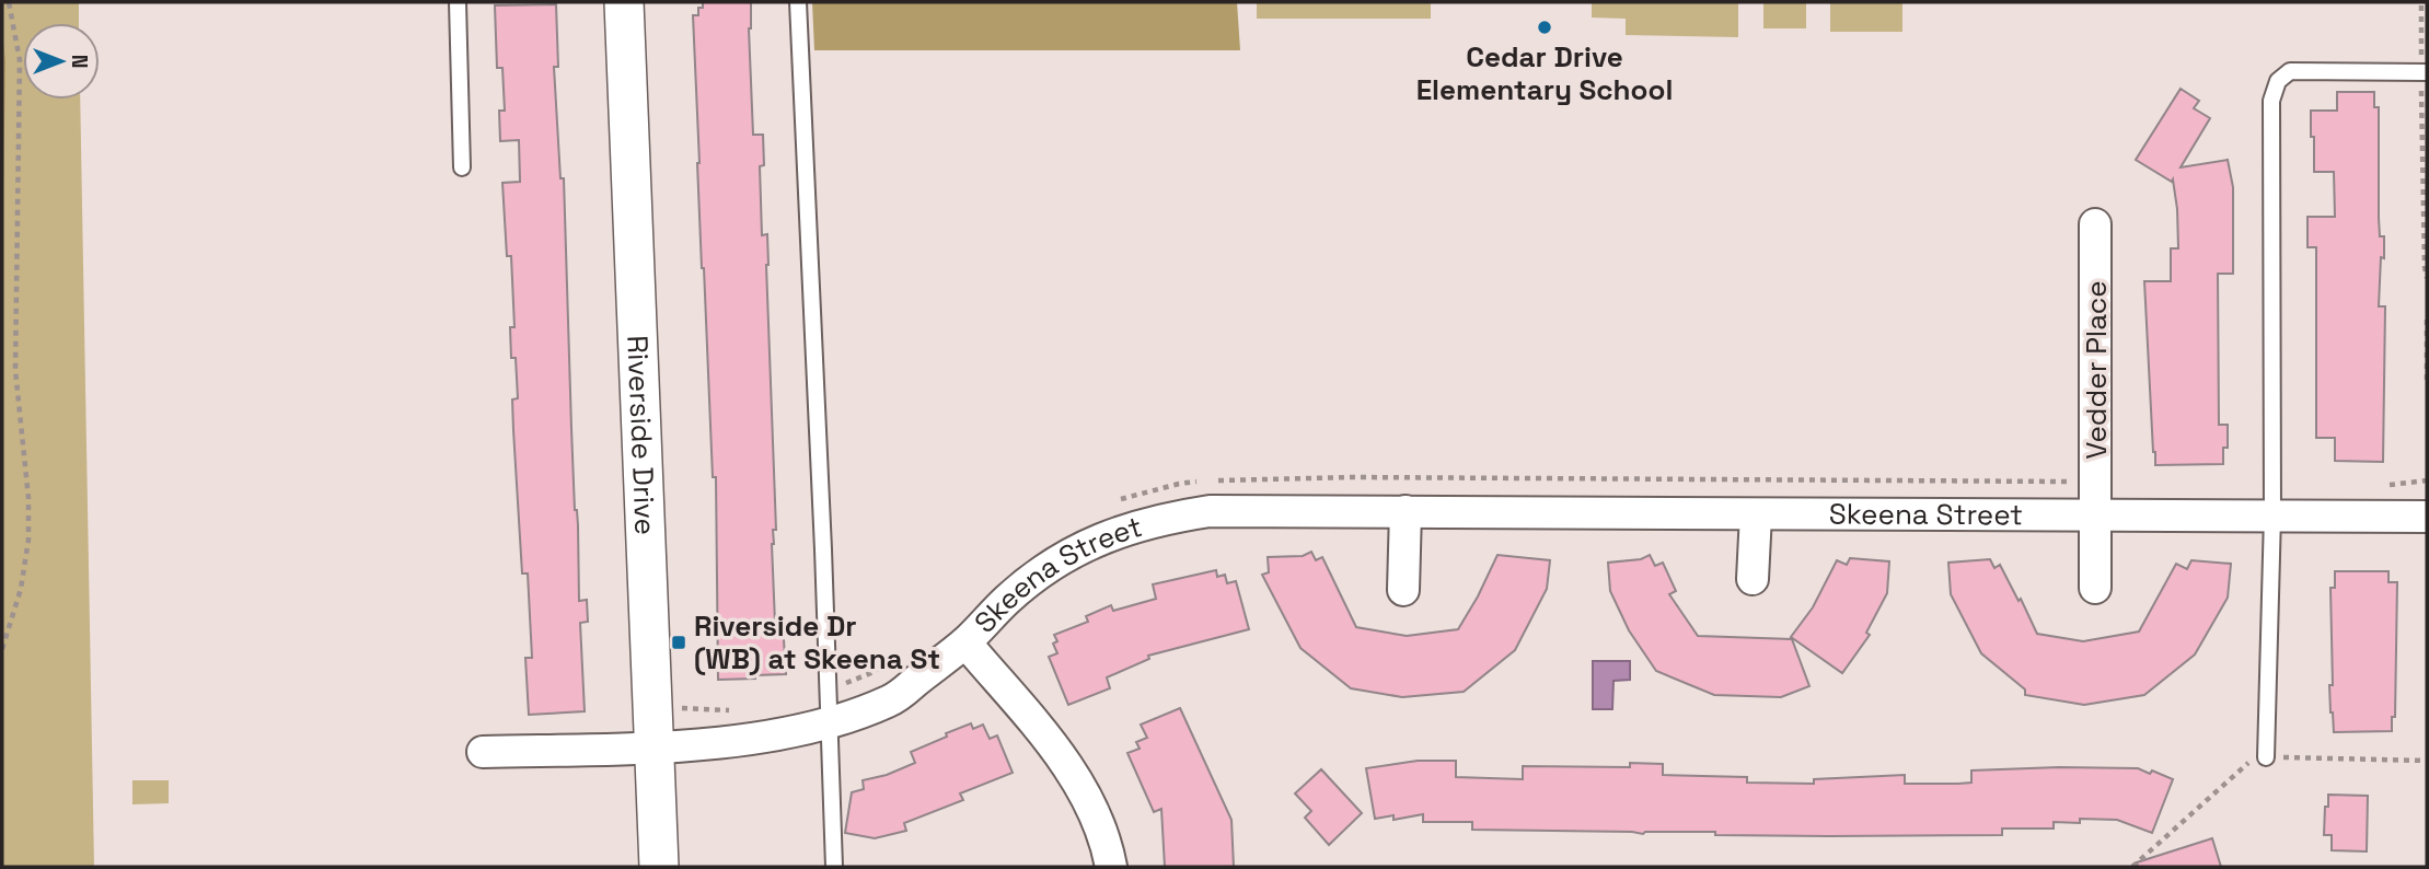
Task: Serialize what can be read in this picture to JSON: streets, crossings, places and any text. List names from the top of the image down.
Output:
{
  "streets": {
    "street": ["Vedder Place", "Riverside Drive", "Skeena Street"]
  },
  "crossings": [
    ["Vedder Place", "Skeena Street"],
    ["Riverside Drive", "Skeena Street"]
  ],
  "places": {
    "other": ["Cedar Drive Elementary School"],
    "transit": ["Riverside Dr (WB) at Skeena St"]
  },
  "north": "right"
}
